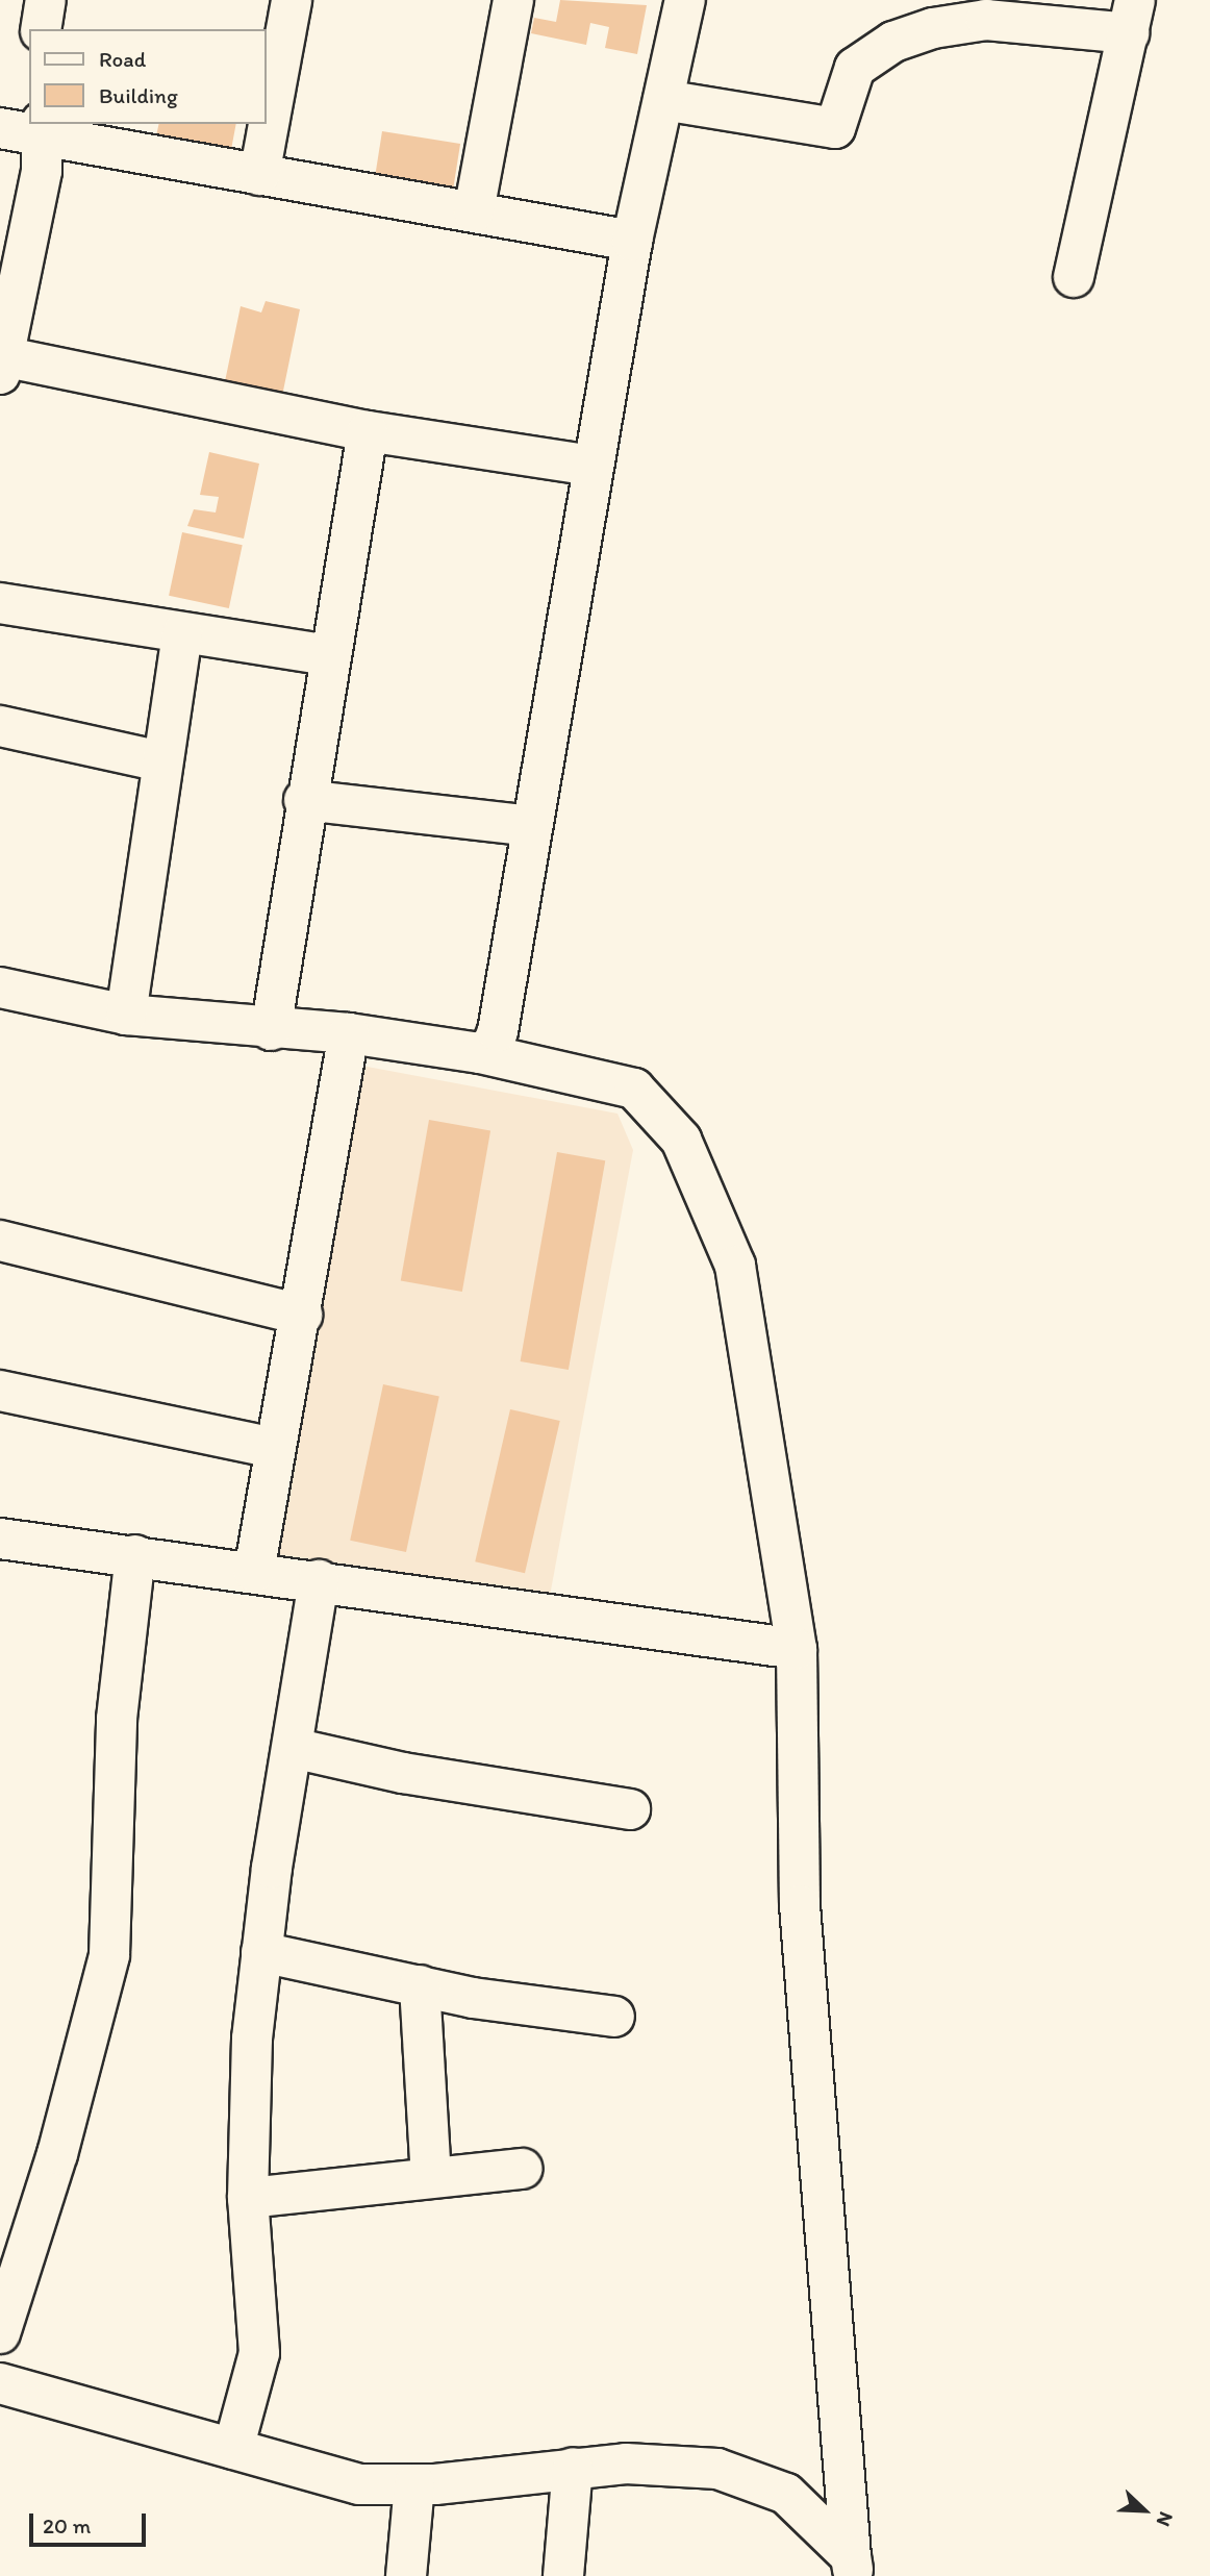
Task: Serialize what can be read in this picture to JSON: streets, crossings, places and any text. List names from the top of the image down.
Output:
{
  "legend": ["Road", "Building"],
  "scale_bar": "20 m",
  "north": "bottom right"
}
